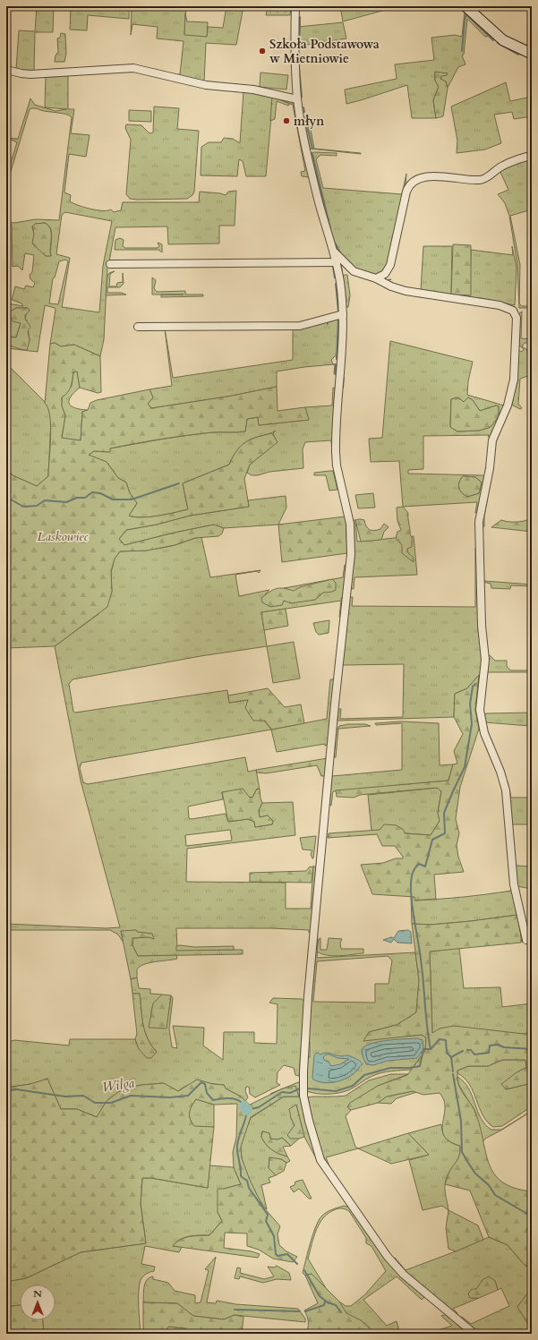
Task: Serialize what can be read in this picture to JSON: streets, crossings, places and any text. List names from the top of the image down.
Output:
{
  "water": ["Wilga"],
  "parks": ["Laskowiec"],
  "places": ["Szkoła Podstawowa w Mietniowie", "młyn"],
  "north": "top"
}
